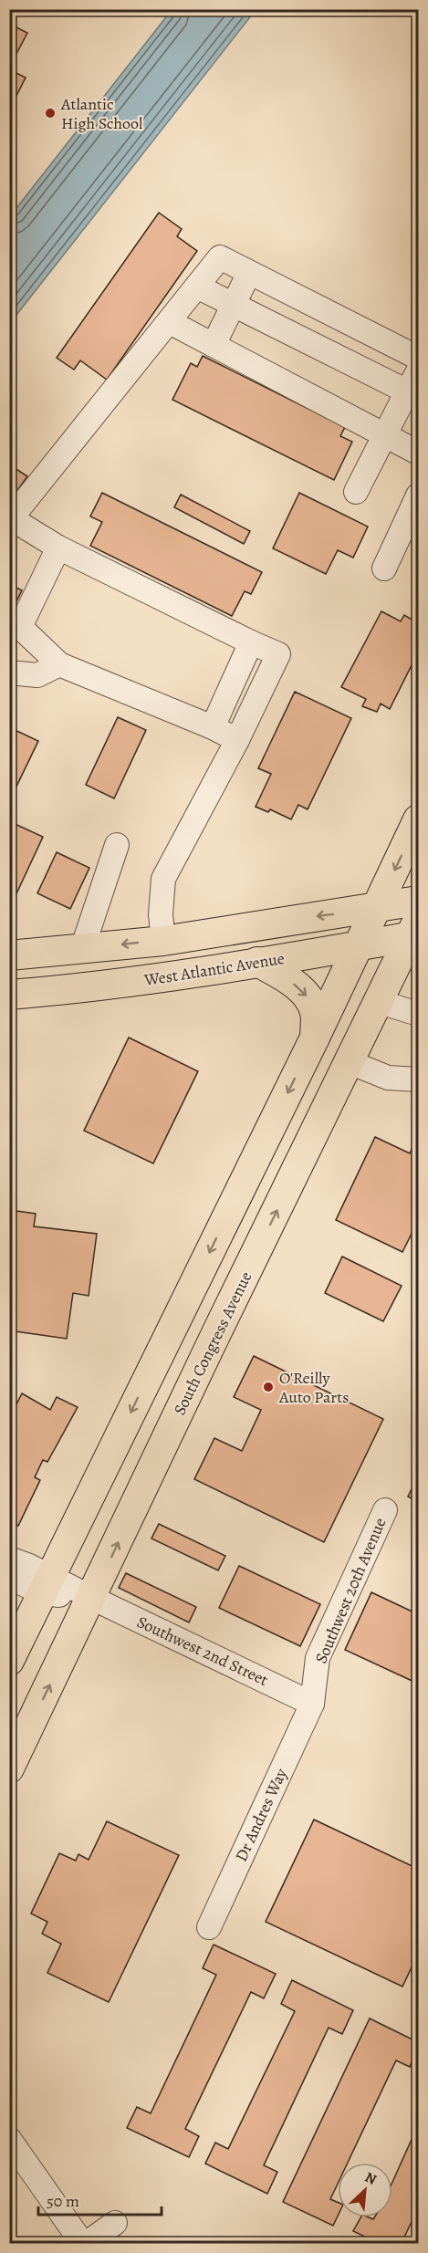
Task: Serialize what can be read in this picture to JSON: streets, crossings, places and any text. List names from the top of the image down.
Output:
{
  "streets": {
    "main road": ["West Atlantic Avenue", "South Congress Avenue"],
    "street": ["Southwest 20th Avenue", "Southwest 2nd Street", "Dr Andres Way"]
  },
  "crossings": [
    ["West Atlantic Avenue", "South Congress Avenue"],
    ["South Congress Avenue", "Southwest 2nd Street"],
    ["Southwest 20th Avenue", "Southwest 2nd Street"],
    ["Southwest 20th Avenue", "Dr Andres Way"],
    ["Southwest 2nd Street", "Dr Andres Way"]
  ],
  "places": ["Atlantic High School", "O'Reilly Auto Parts"],
  "scale_bar": "50 m",
  "north": "top right"
}
